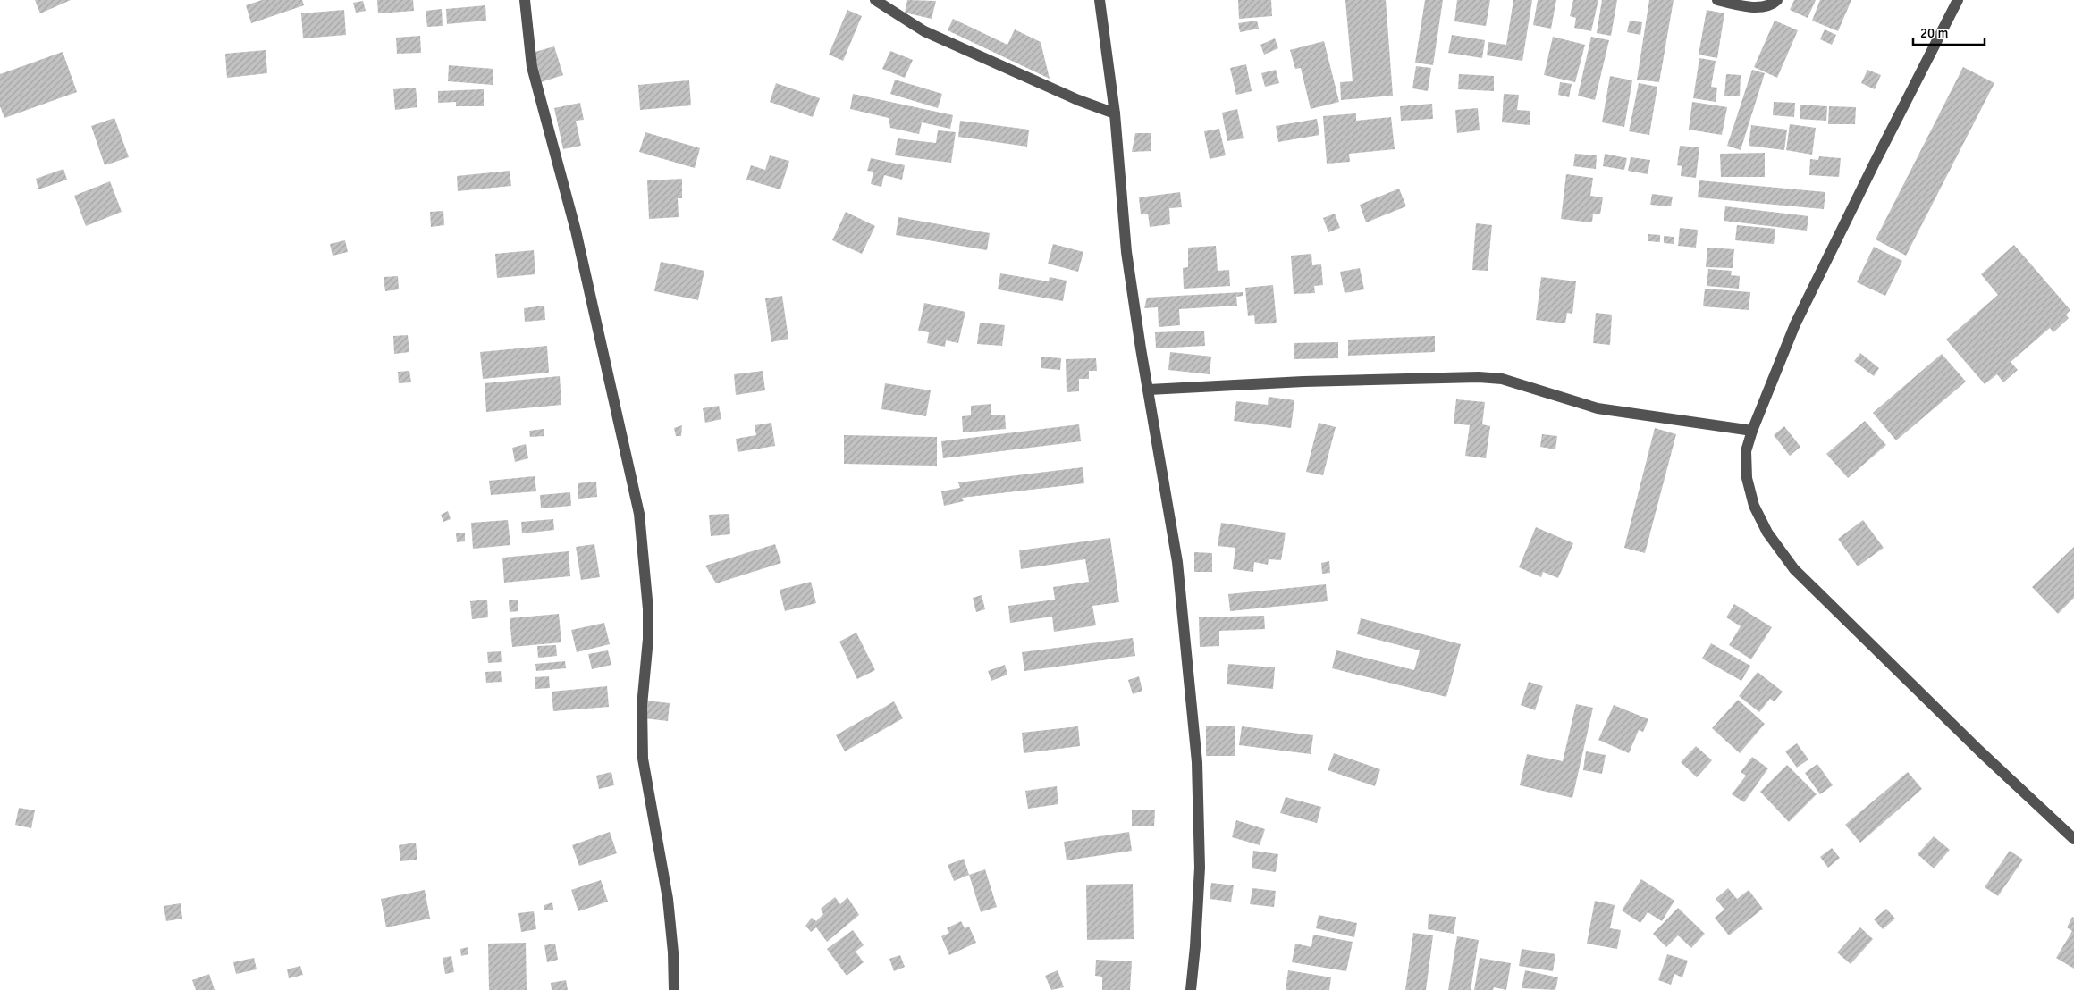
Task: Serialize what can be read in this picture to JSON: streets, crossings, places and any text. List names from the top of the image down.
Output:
{
  "scale_bar": "20 m"
}
